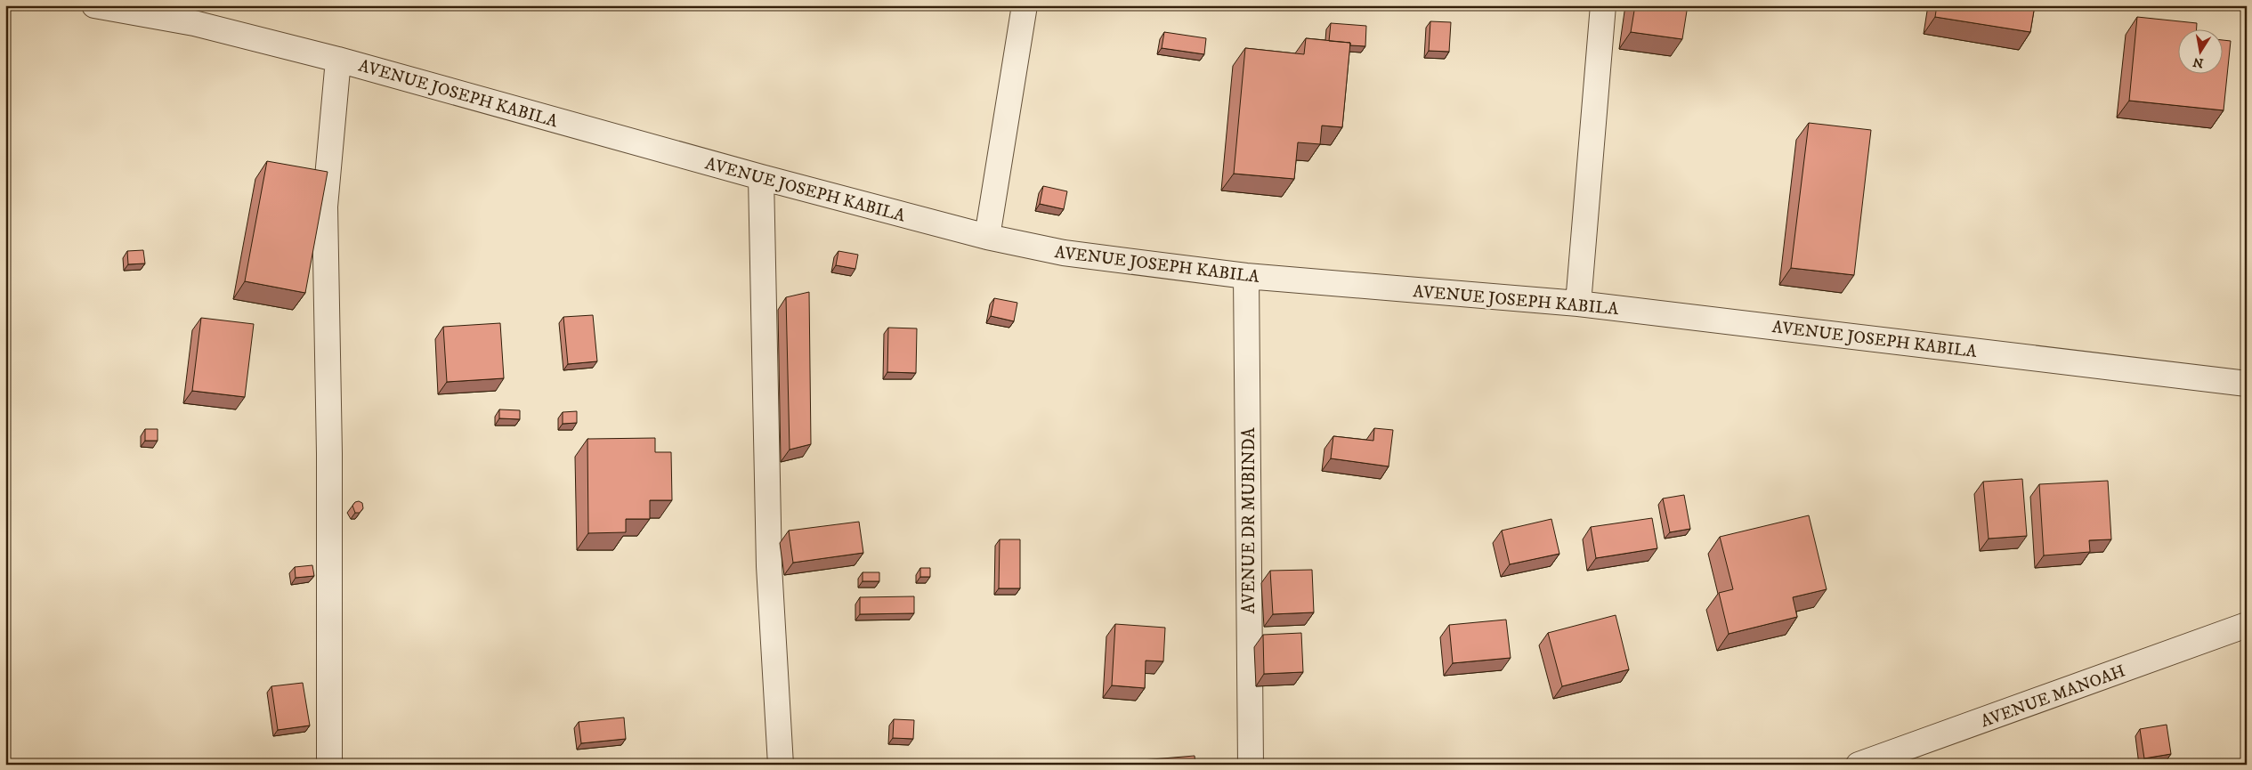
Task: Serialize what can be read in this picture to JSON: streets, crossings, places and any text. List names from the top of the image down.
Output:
{
  "streets": {
    "street": ["AVENUE JOSEPH KABILA", "AVENUE DR MUBINDA", "AVENUE MANOAH"]
  },
  "crossings": [
    ["AVENUE JOSEPH KABILA", "AVENUE DR MUBINDA"]
  ],
  "north": "bottom"
}
